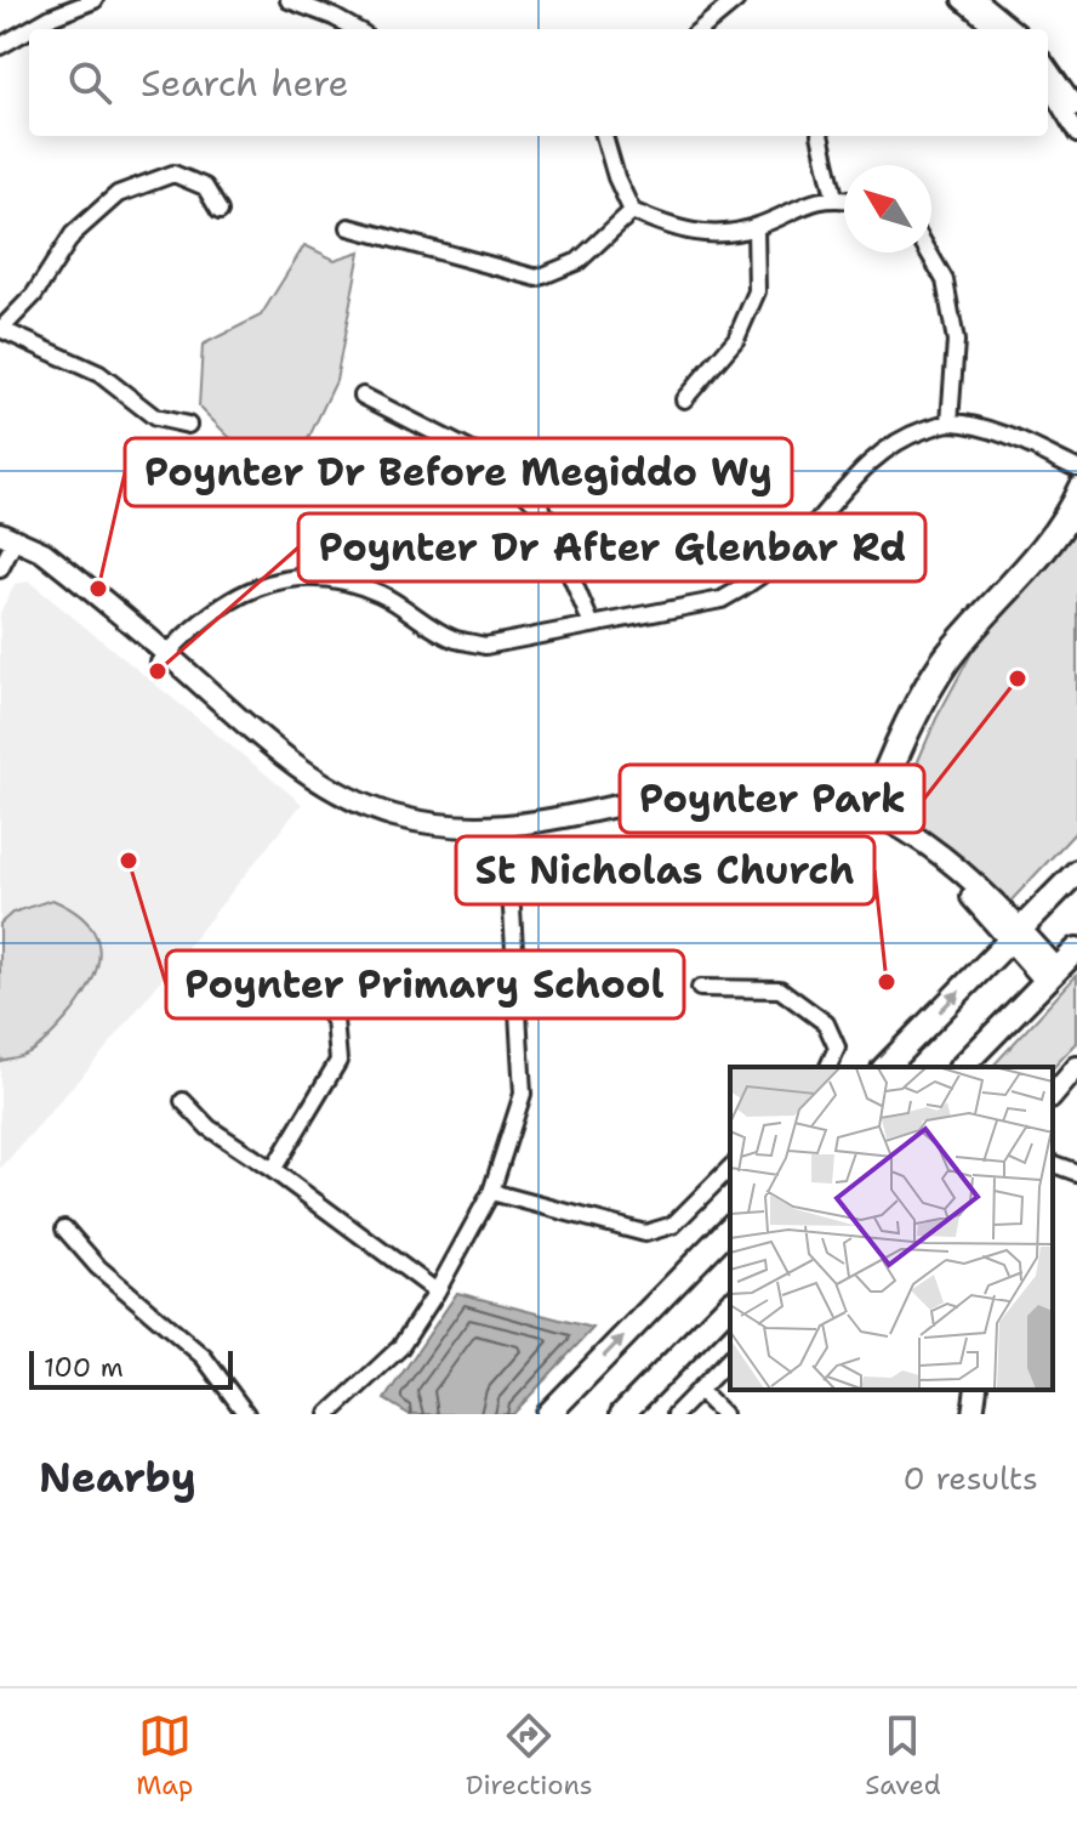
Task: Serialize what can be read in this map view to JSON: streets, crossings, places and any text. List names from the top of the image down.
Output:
{
  "places": [
    "Poynter Dr Before Megiddo Wy",
    "Poynter Dr After Glenbar Rd",
    "Poynter Park",
    "Poynter Primary School",
    "St Nicholas Church"
  ],
  "scale_bar": "100 m",
  "north": "top left",
  "page": {
    "search": "Search here",
    "scale": "100 m",
    "heading": ["Nearby", "0 results"],
    "nav": ["Map", "Directions", "Saved"]
  }
}
